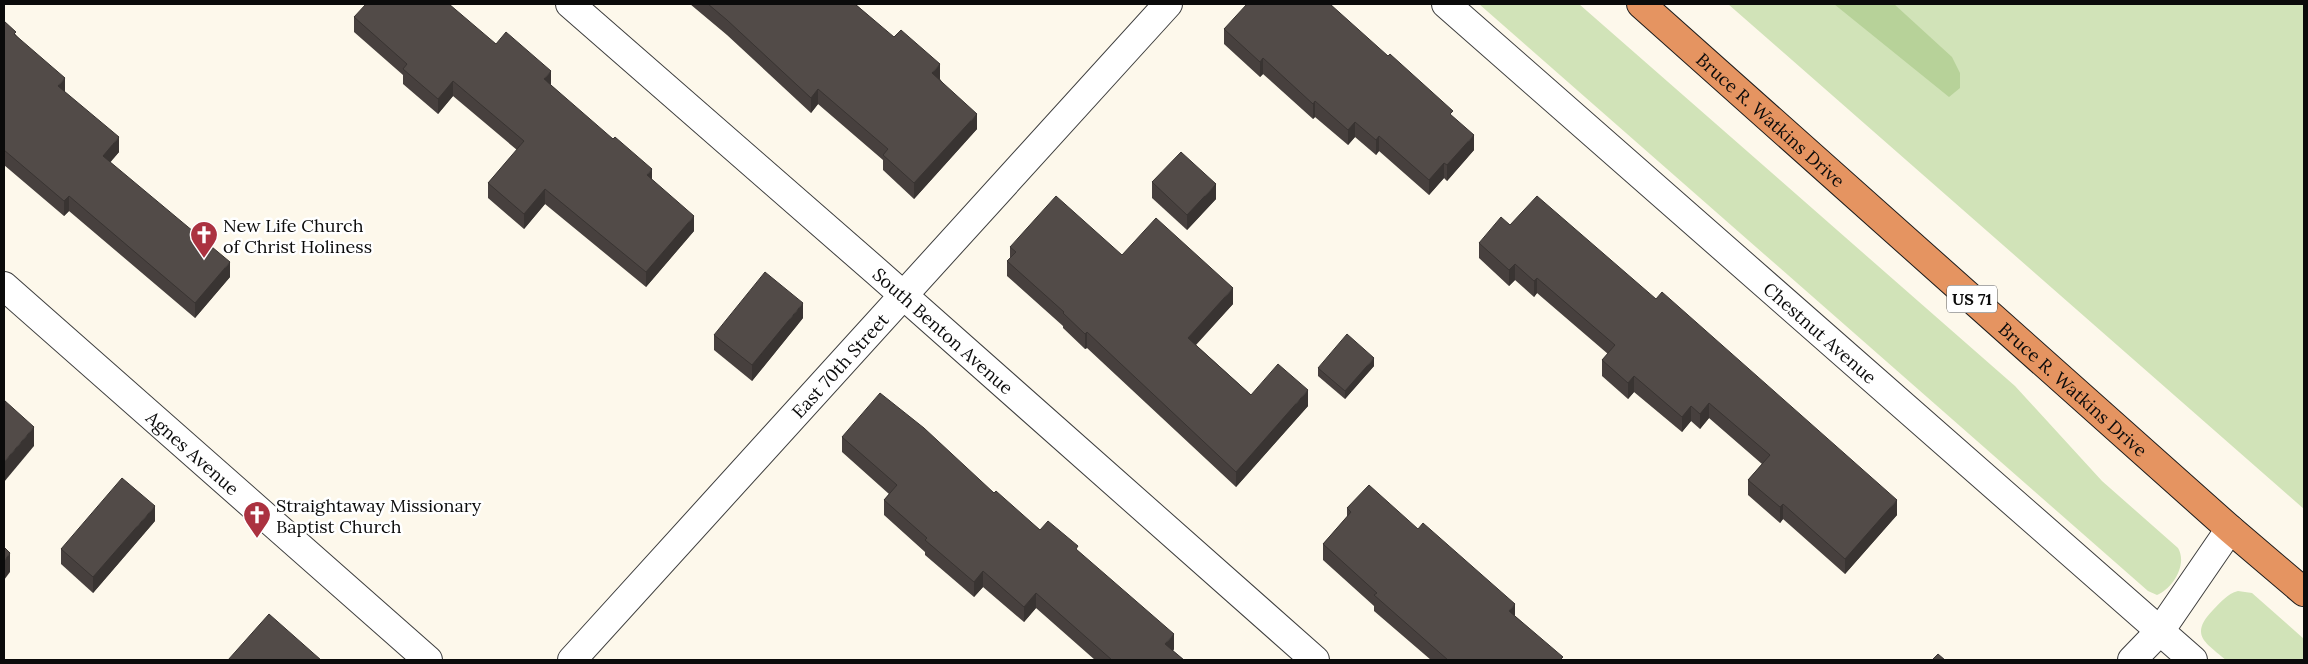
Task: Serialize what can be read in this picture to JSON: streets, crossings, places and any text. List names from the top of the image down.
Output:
{
  "streets": {
    "highway": ["Bruce R. Watkins Drive", "US 71"],
    "street": [
      "South Benton Avenue",
      "Chestnut Avenue",
      "East 70th Street",
      "Agnes Avenue"
    ]
  },
  "crossings": [
    ["South Benton Avenue", "East 70th Street"]
  ],
  "places": {
    "church": ["New Life Church of Christ Holiness", "Straightaway Missionary Baptist Church"]
  }
}
